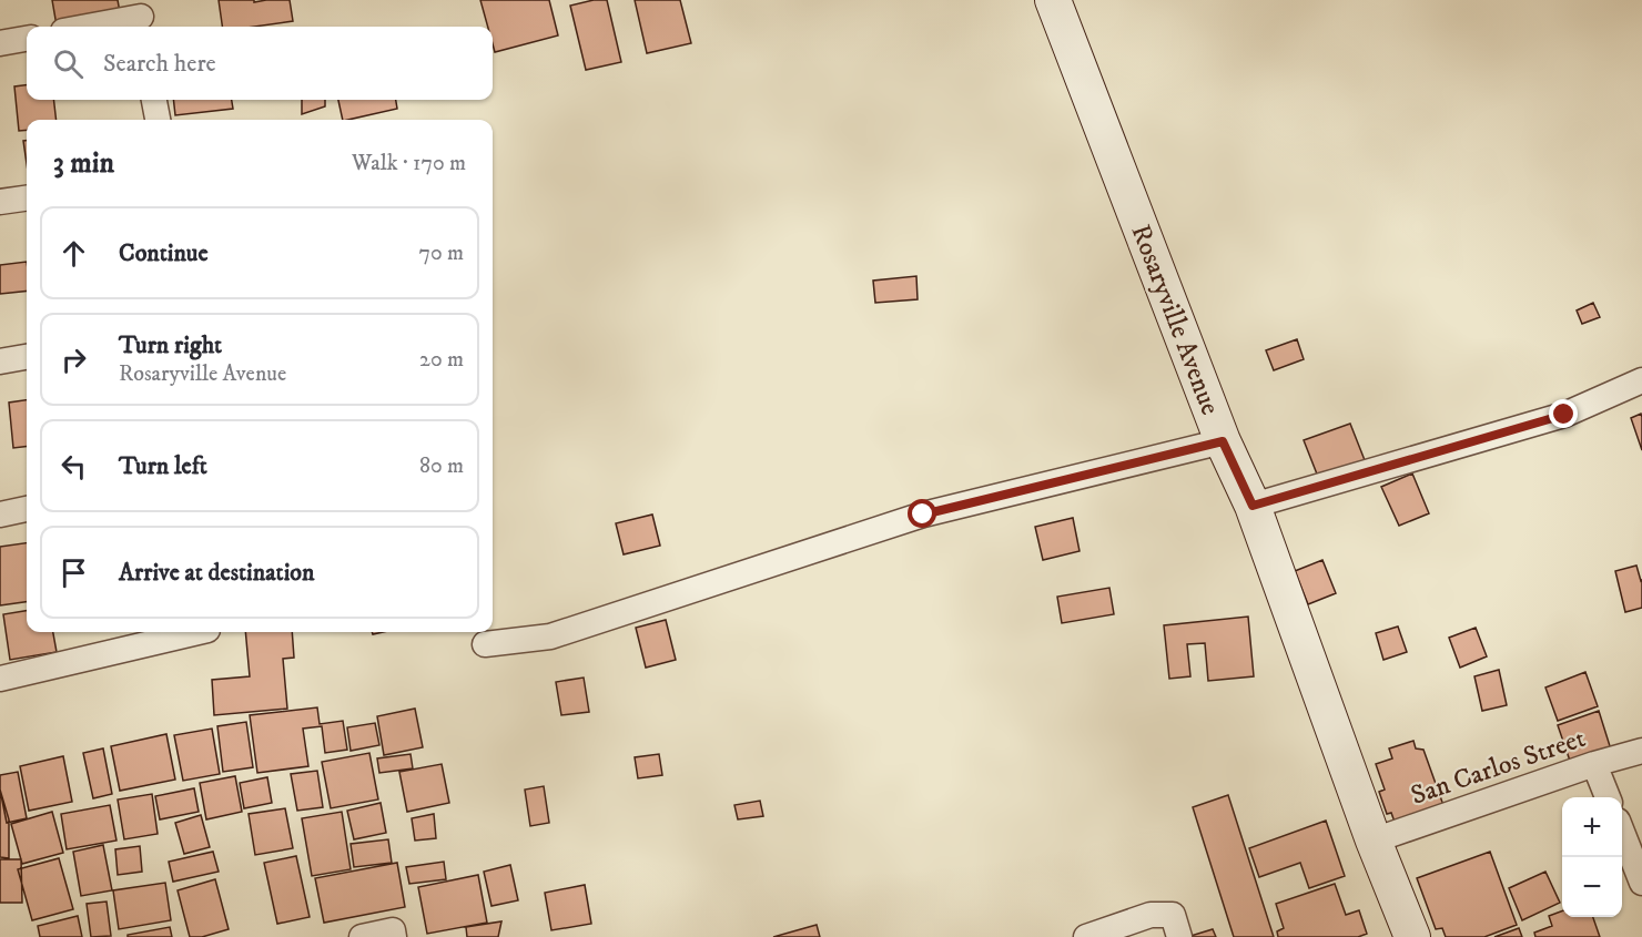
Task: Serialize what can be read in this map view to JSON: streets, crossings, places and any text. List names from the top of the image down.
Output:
{
  "streets": {
    "street": ["Rosaryville Avenue", "San Carlos Street"]
  },
  "crossings": [
    ["Rosaryville Avenue", "San Carlos Street"]
  ],
  "page": {
    "search": "Search here",
    "heading": ["3 min", "Walk · 170 m"],
    "list": [
      ["Continue", "70 m"],
      ["Turn right", "Rosaryville Avenue", "20 m"],
      ["Turn left", "80 m"],
      "Arrive at destination"
    ],
    "map_buttons": ["+", "−"]
  }
}
